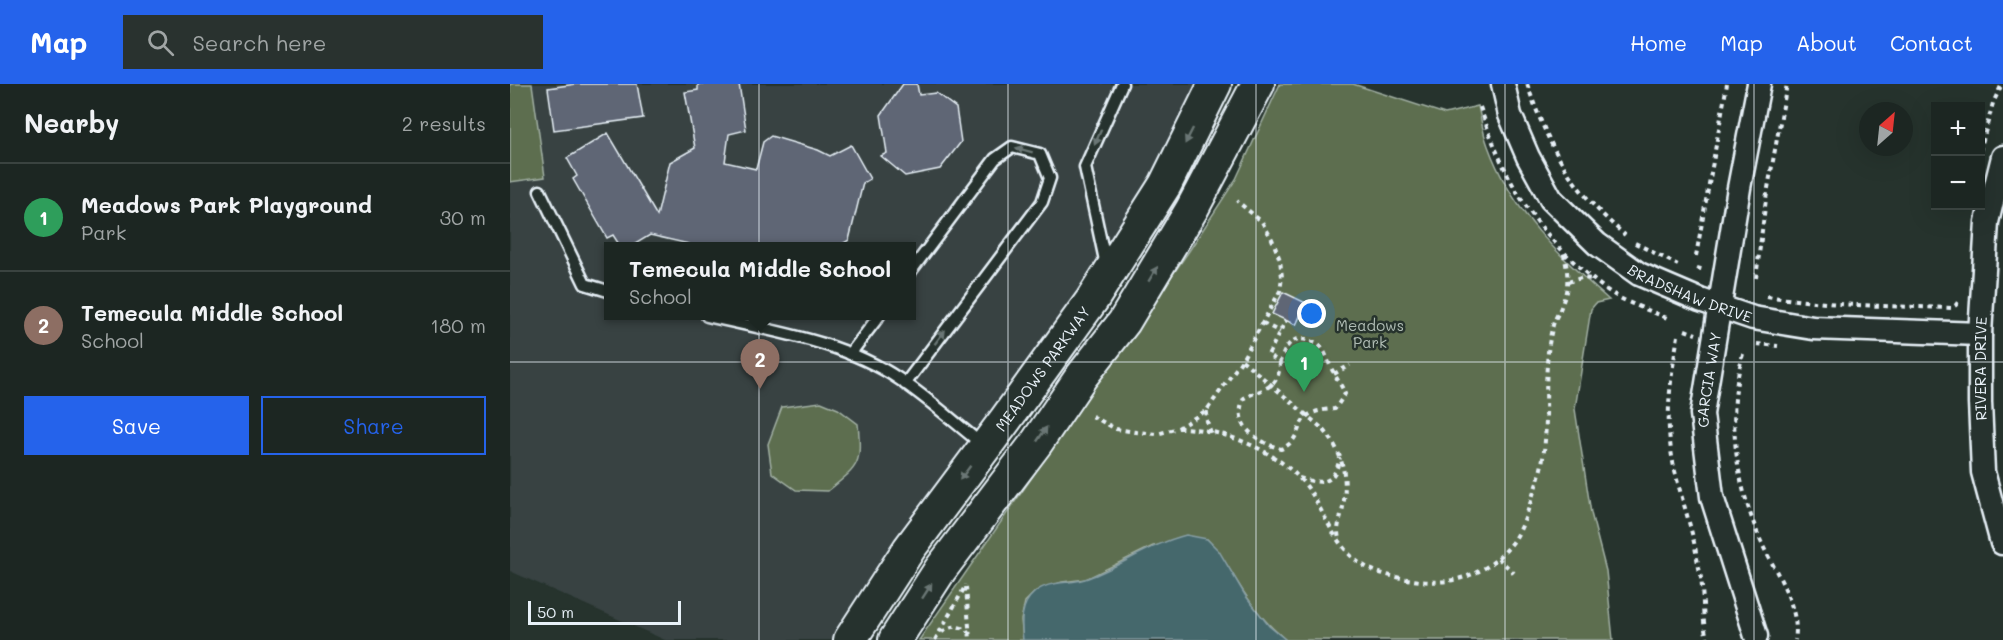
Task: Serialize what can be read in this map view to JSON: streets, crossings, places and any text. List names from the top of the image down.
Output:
{
  "streets": {
    "main road": ["MEADOWS PARKWAY"],
    "street": ["BRADSHAW DRIVE", "RIVERA DRIVE", "GARCIA WAY"]
  },
  "crossings": [
    ["BRADSHAW DRIVE", "RIVERA DRIVE"],
    ["BRADSHAW DRIVE", "GARCIA WAY"]
  ],
  "parks": ["Meadows Park"],
  "scale_bar": "50 m",
  "north": "top right",
  "page": {
    "header": "Map",
    "search": "Search here",
    "nav": [
      "Home",
      "Map",
      "About",
      "Contact"
    ],
    "heading": ["Nearby", "2 results"],
    "map_buttons": ["+", "−"],
    "list": [
      {
        "mark": "1",
        "name": "Meadows Park Playground",
        "note": "Park",
        "value": "30 m"
      },
      {
        "mark": "2",
        "name": "Temecula Middle School",
        "note": "School",
        "value": "180 m"
      }
    ],
    "popup": ["Temecula Middle School", "School"],
    "pins": ["2", "1"],
    "buttons": ["Save", "Share"],
    "scale": "50 m"
  }
}
